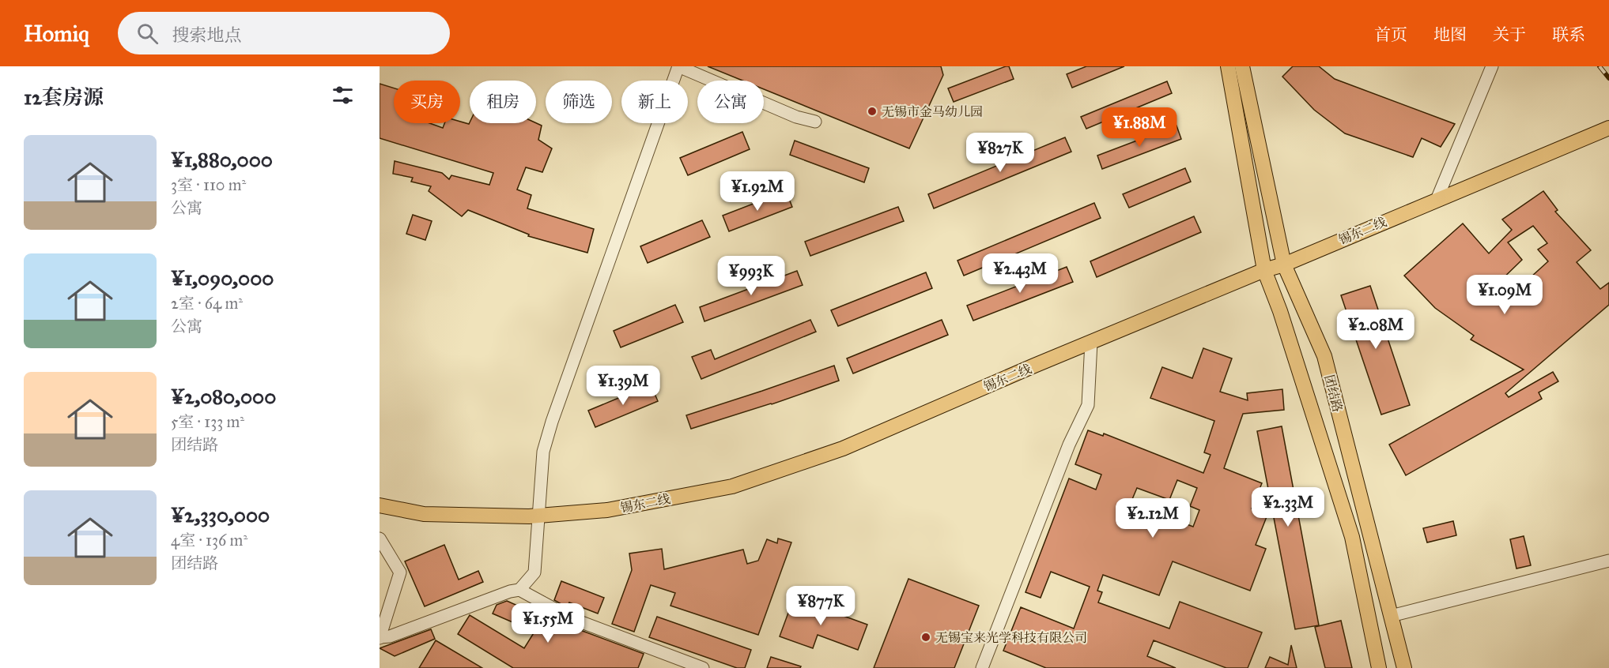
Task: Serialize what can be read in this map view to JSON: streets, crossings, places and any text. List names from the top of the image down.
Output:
{
  "streets": {
    "main road": ["锡东二线", "团结路"]
  },
  "crossings": [
    ["锡东二线", "团结路"]
  ],
  "places": ["无锡市金马幼儿园", "无锡宝来光学科技有限公司"],
  "page": {
    "header": "Homiq",
    "search": "搜索地点",
    "nav": [
      "首页",
      "地图",
      "关于",
      "联系"
    ],
    "heading": "12套房源",
    "chip": [
      "买房",
      "租房",
      "筛选",
      "新上",
      "公寓"
    ],
    "price": [
      "¥1.88M",
      "¥827K",
      "¥1.92M",
      "¥2.43M",
      "¥993K",
      "¥1.09M",
      "¥2.08M",
      "¥1.39M",
      "¥2.33M",
      "¥2.12M",
      "¥877K",
      "¥1.55M"
    ],
    "list": [
      {
        "name": "¥1,880,000",
        "note": "3室 · 110 m² · 公寓"
      },
      {
        "name": "¥1,090,000",
        "note": "2室 · 64 m² · 公寓"
      },
      {
        "name": "¥2,080,000",
        "note": "5室 · 133 m² · 团结路"
      },
      {
        "name": "¥2,330,000",
        "note": "4室 · 136 m² · 团结路"
      }
    ]
  }
}
